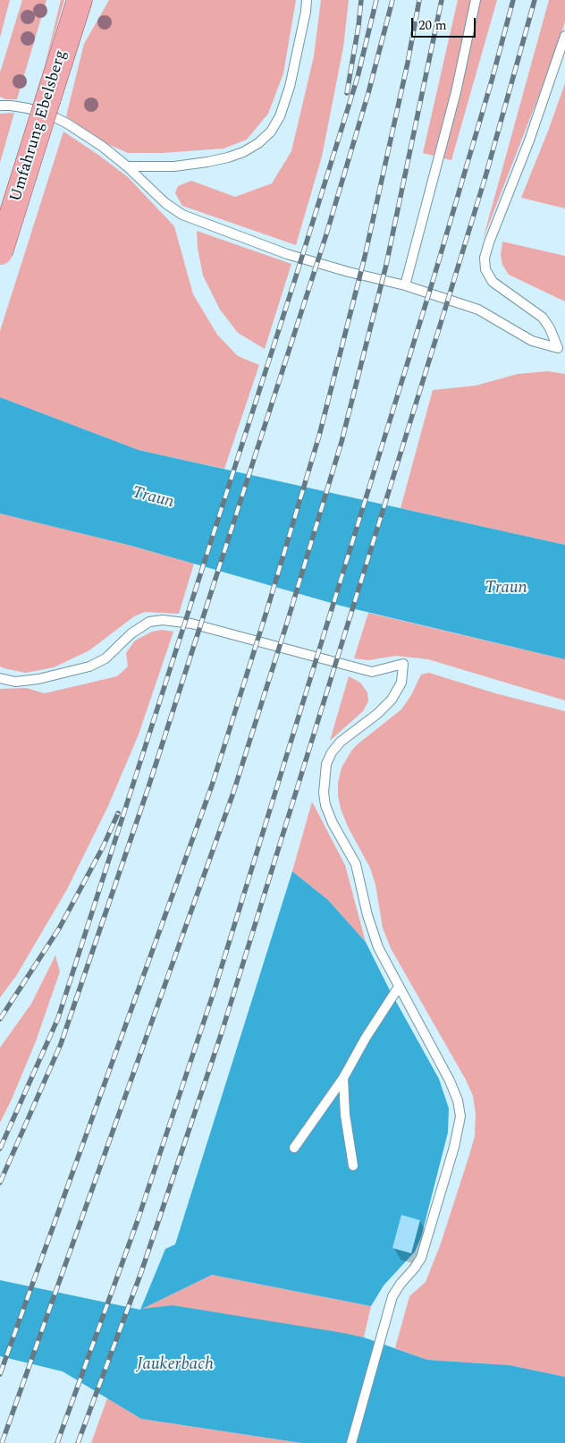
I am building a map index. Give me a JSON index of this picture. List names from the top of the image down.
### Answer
{
  "streets": {
    "main road": ["Umfahrung Ebelsberg"]
  },
  "water": ["Traun", "Jaukerbach"],
  "scale_bar": "20 m"
}
